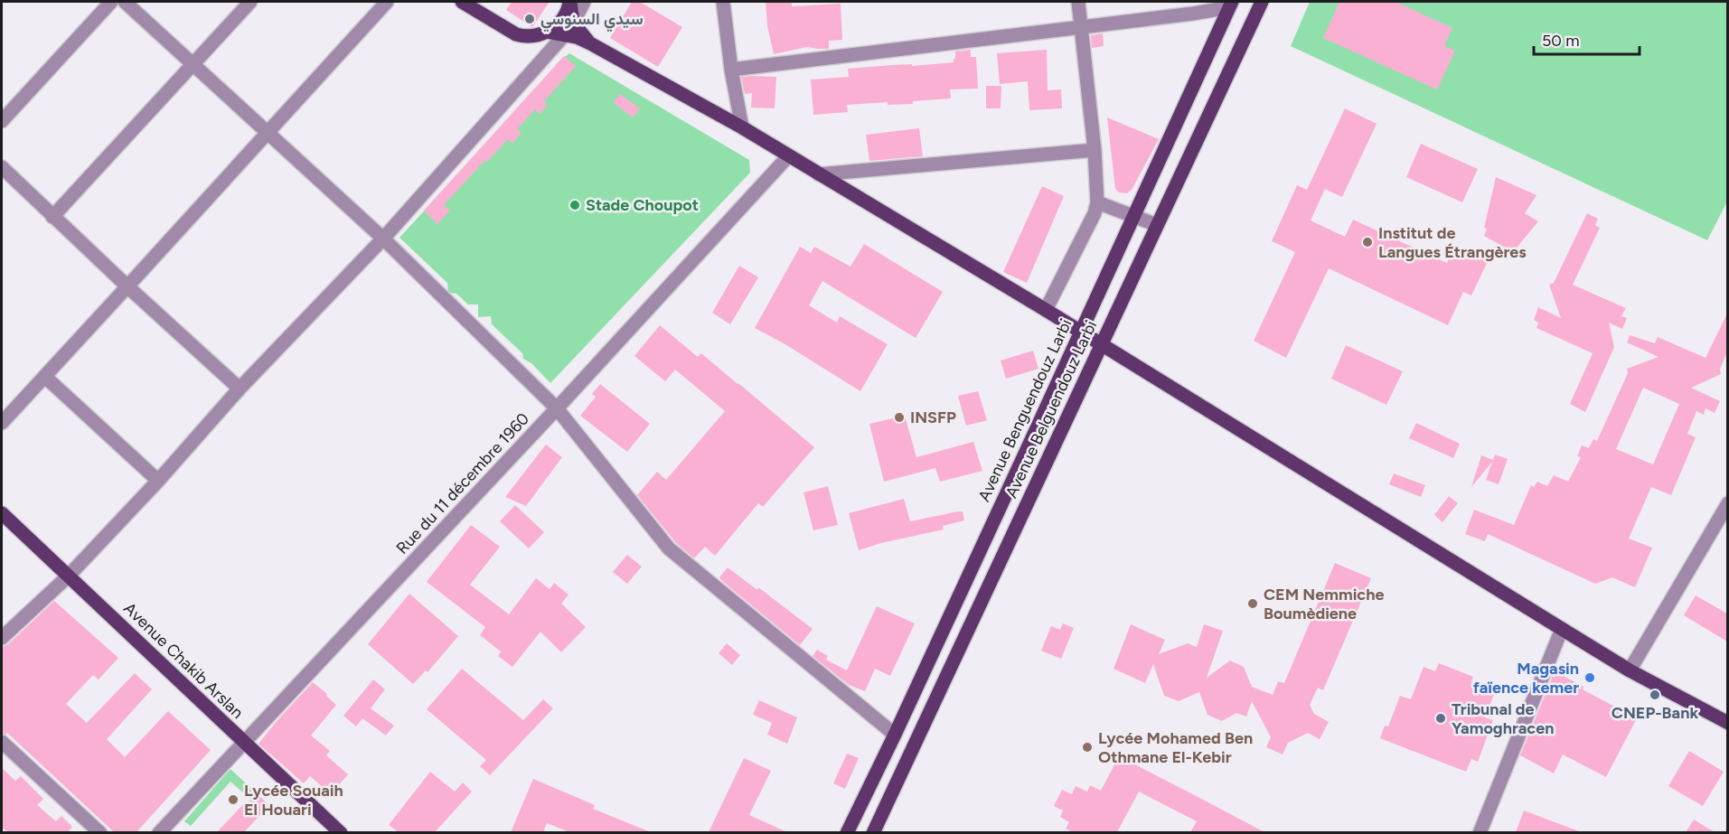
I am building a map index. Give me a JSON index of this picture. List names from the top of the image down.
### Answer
{
  "streets": {
    "main road": ["Avenue Belguendouz Larbi", "Avenue Benguendouz Larbi", "Avenue Chakib Arslan"],
    "street": ["Rue du 11 décembre 1960"]
  },
  "crossings": [
    ["Rue du 11 décembre 1960", "Avenue Chakib Arslan"]
  ],
  "places": [
    "سيدي السنوسي",
    "Stade Choupot",
    "Institut de Langues Étrangères",
    "INSFP",
    "CEM Nemmiche Boumèdiene",
    "Magasin faïence kemer",
    "CNEP-Bank",
    "Tribunal de Yamoghracen",
    "Lycée Mohamed Ben Othmane El-Kebir",
    "Lycée Souaih El Houari"
  ],
  "scale_bar": "50 m"
}
